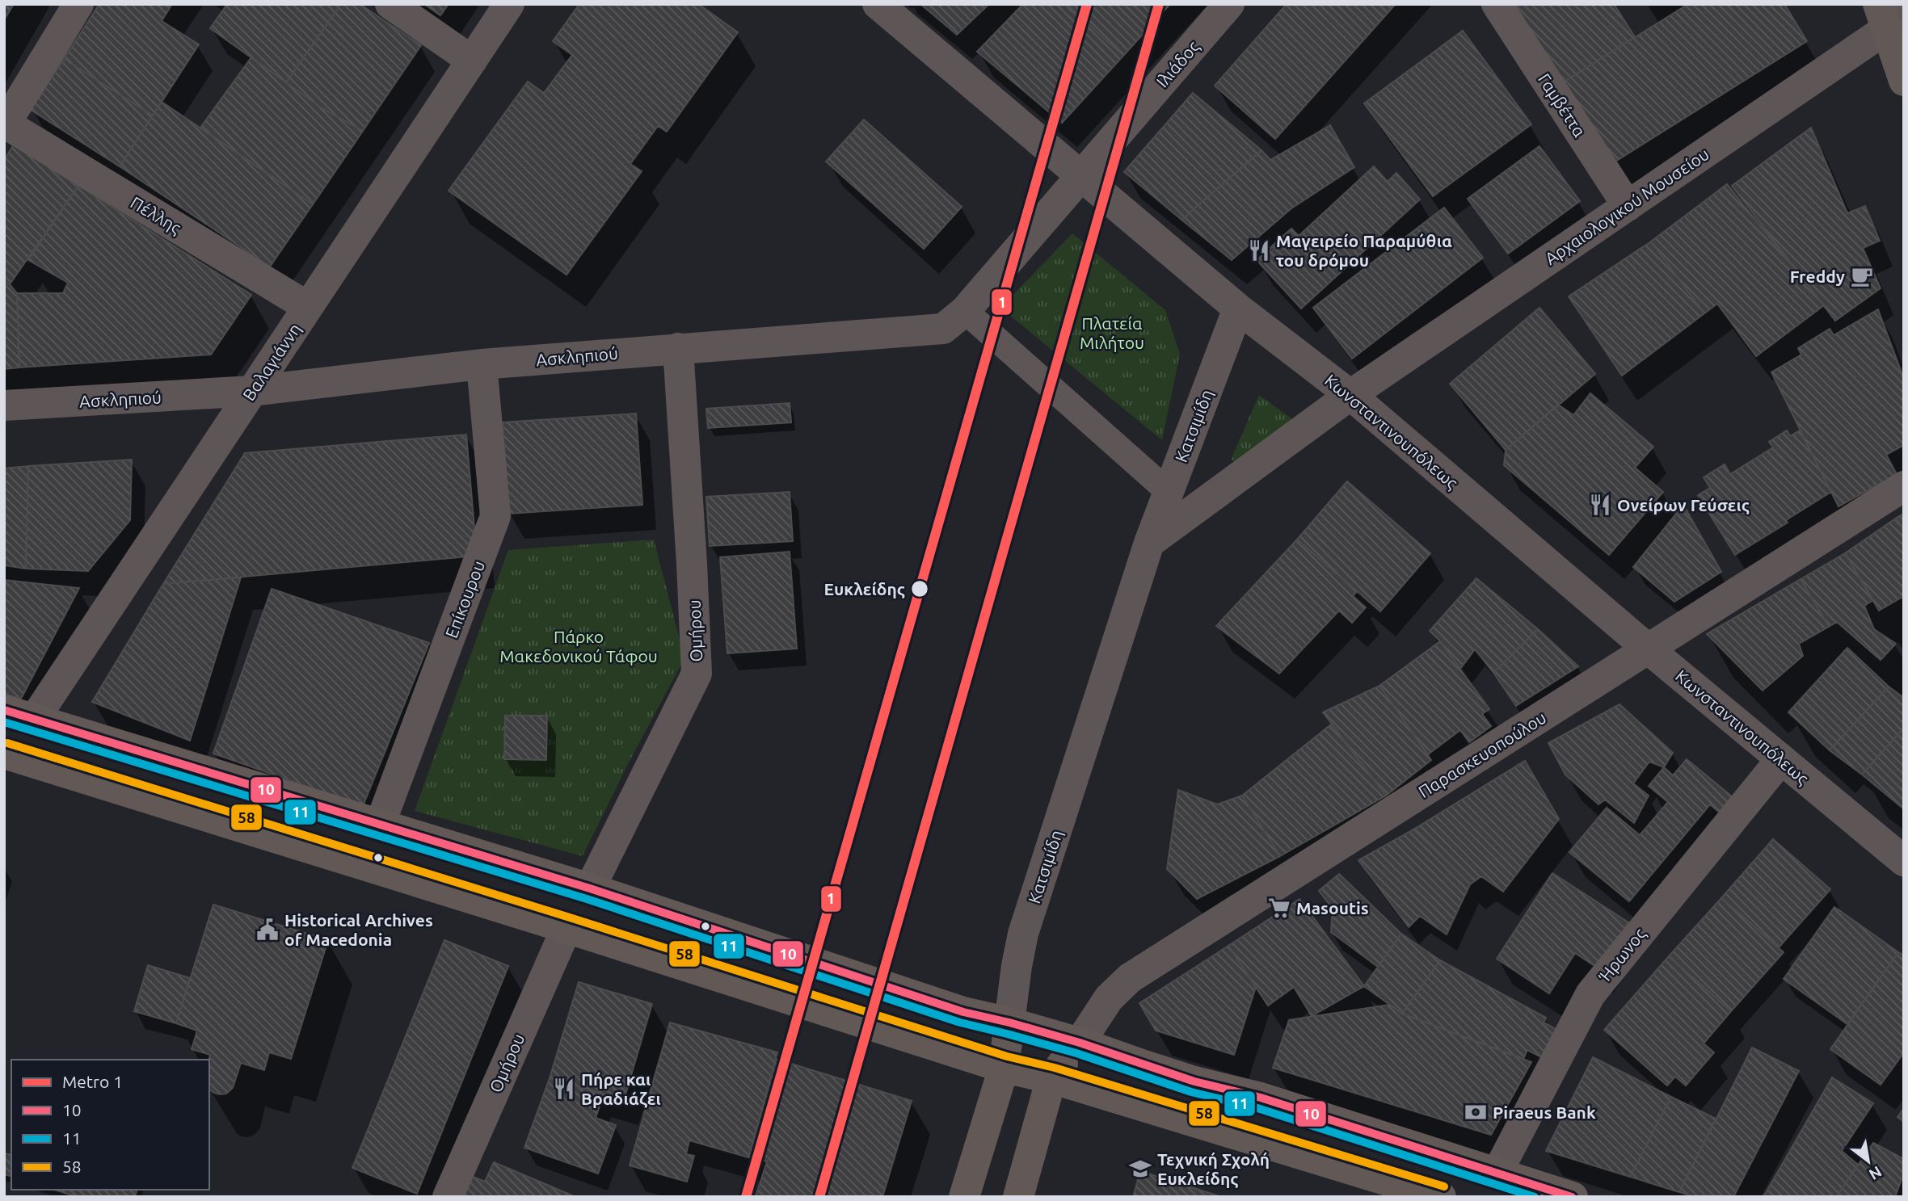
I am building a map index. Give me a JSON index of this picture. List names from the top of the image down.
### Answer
{
  "streets": {
    "main road": ["Κατσιμίδη"],
    "street": [
      "Ιλιάδος",
      "Γαμβέττα",
      "Αρχαιολογικού Μουσείου",
      "Πέλλης",
      "Ασκληπιού",
      "Βαλαγιάννη",
      "Κωνσταντινουπόλεως",
      "Επίκουρου",
      "Ομήρου",
      "Παρασκευοπούλου",
      "Ήρωνος"
    ]
  },
  "crossings": [
    ["Ιλιάδος", "Ασκληπιού"],
    ["Ιλιάδος", "Κωνσταντινουπόλεως"],
    ["Γαμβέττα", "Αρχαιολογικού Μουσείου"],
    ["Αρχαιολογικού Μουσείου", "Κωνσταντινουπόλεως"],
    ["Πέλλης", "Βαλαγιάννη"],
    ["Ασκληπιού", "Βαλαγιάννη"],
    ["Ασκληπιού", "Κωνσταντινουπόλεως"],
    ["Ασκληπιού", "Επίκουρου"],
    ["Ασκληπιού", "Ομήρου"],
    ["Κατσιμίδη", "Κωνσταντινουπόλεως"],
    ["Κωνσταντινουπόλεως", "Παρασκευοπούλου"],
    ["Κωνσταντινουπόλεως", "Ήρωνος"]
  ],
  "parks": ["Πλατεία Μιλήτου", "Πάρκο Μακεδονικού Τάφου"],
  "places": {
    "restaurant": ["Μαγειρείο Παραμύθια του δρόμου", "Ονείρων Γεύσεις", "Πήρε και Βραδιάζει"],
    "cafe": ["Freddy"],
    "other": ["Ευκλείδης"],
    "supermarket": ["Masoutis"],
    "public building": ["Historical Archives of Macedonia"],
    "bank": ["Piraeus Bank"],
    "school or university": ["Τεχνική Σχολή Ευκλείδης"]
  },
  "lines": [
    "metro line 1",
    "transit line 10",
    "transit line 11",
    "transit line 58"
  ],
  "legend": [
    "Metro 1",
    "10",
    "11",
    "58"
  ],
  "north": "bottom right"
}
